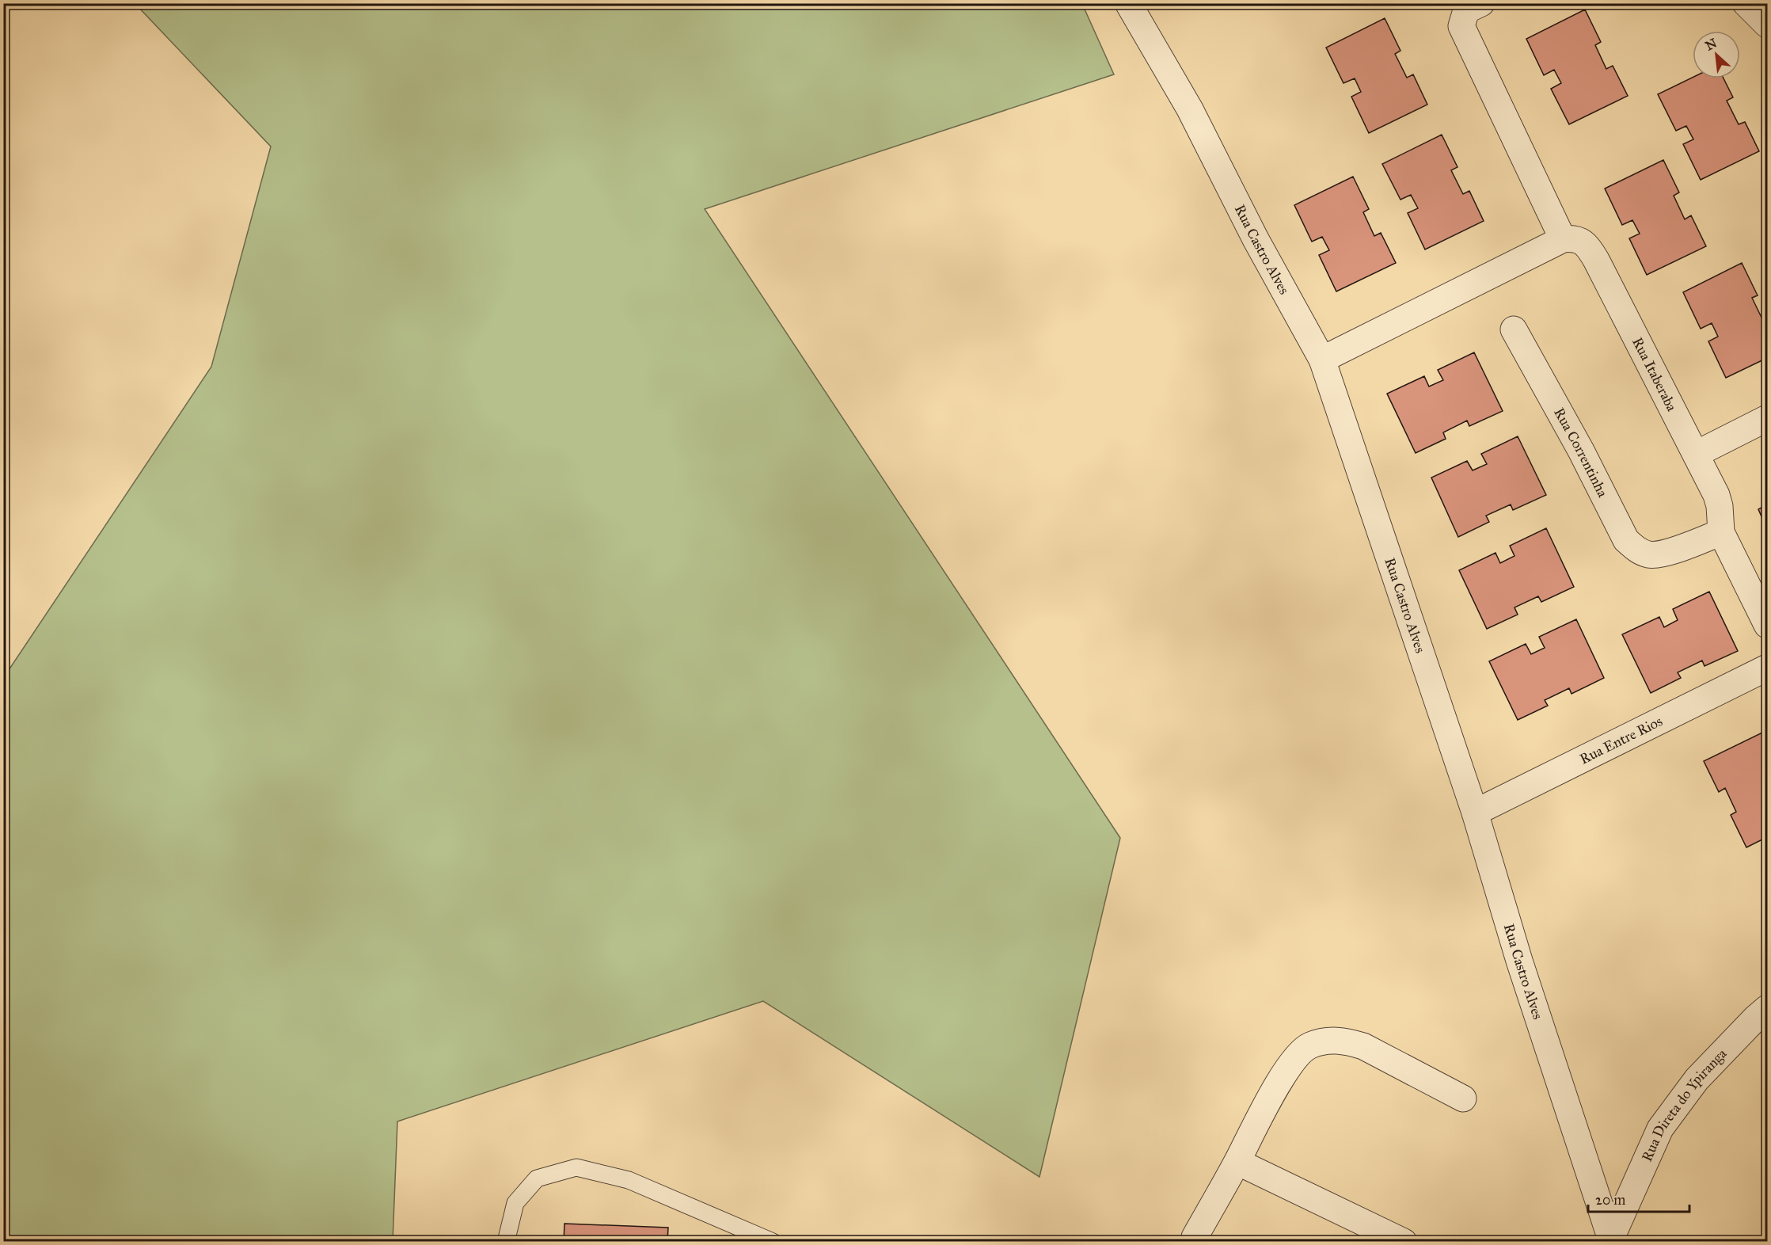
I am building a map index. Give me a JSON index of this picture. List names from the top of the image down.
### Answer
{
  "streets": {
    "street": [
      "Rua Castro Alves",
      "Rua Itaberaba",
      "Rua Correntinha",
      "Rua Entre Rios",
      "Rua Direta do Ypiranga"
    ]
  },
  "crossings": [
    ["Rua Castro Alves", "Rua Entre Rios"],
    ["Rua Castro Alves", "Rua Direta do Ypiranga"],
    ["Rua Itaberaba", "Rua Correntinha"]
  ],
  "scale_bar": "20 m",
  "north": "top left"
}
